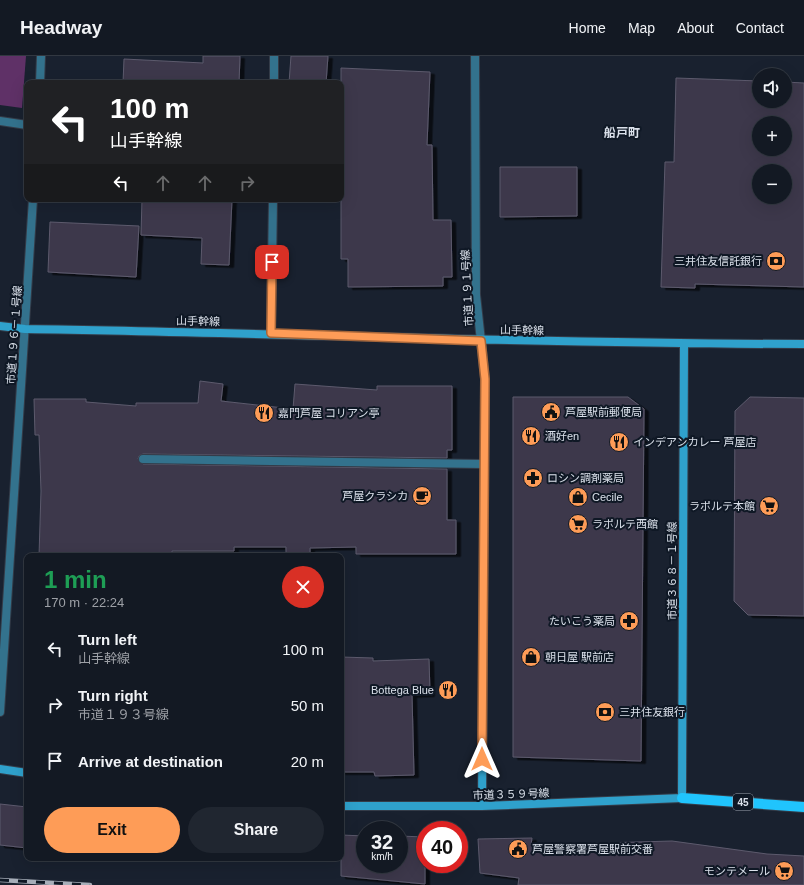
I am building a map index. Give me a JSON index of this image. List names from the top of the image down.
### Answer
{
  "streets": {
    "main road": ["45"],
    "street": [
      "市道１９１号線",
      "山手幹線",
      "市道１９６－１号線",
      "市道３６８－１号線",
      "市道３５９号線"
    ]
  },
  "crossings": [
    ["市道１９１号線", "山手幹線"],
    ["市道１９１号線", "市道３５９号線"],
    ["山手幹線", "市道１９６－１号線"],
    ["山手幹線", "市道３６８－１号線"],
    ["市道３６８－１号線", "市道３５９号線"],
    ["市道３６８－１号線", "45"],
    ["市道３５９号線", "45"]
  ],
  "districts": ["船戸町"],
  "places": {
    "bank": ["三井住友信託銀行", "三井住友銀行"],
    "public building": ["芦屋駅前郵便局", "芦屋警察署芦屋駅前交番"],
    "restaurant": [
      "嘉門芦屋 コリアン亭",
      "酒好en",
      "インデアンカレー 芦屋店",
      "Bottega Blue"
    ],
    "pharmacy": ["ロシン調剤薬局", "たいこう薬局"],
    "cafe": ["芦屋クラシカ"],
    "shop": ["Cecile", "朝日屋 駅前店"],
    "supermarket": ["ラポルテ本館", "ラポルテ西館", "モンテメール"]
  },
  "page": {
    "header": "Headway",
    "nav": [
      "Home",
      "Map",
      "About",
      "Contact"
    ],
    "map_buttons": ["+", "−"],
    "turn": ["100 m", "山手幹線"],
    "heading": ["1 min", "170 m · 22:24"],
    "list": [
      {
        "name": "Turn left",
        "note": "山手幹線",
        "value": "100 m"
      },
      {
        "name": "Turn right",
        "note": "市道１９３号線",
        "value": "50 m"
      },
      {
        "name": "Arrive at destination",
        "value": "20 m"
      }
    ],
    "buttons": ["Exit", "Share"],
    "speed": "32 km/h",
    "limit": "40"
  }
}
